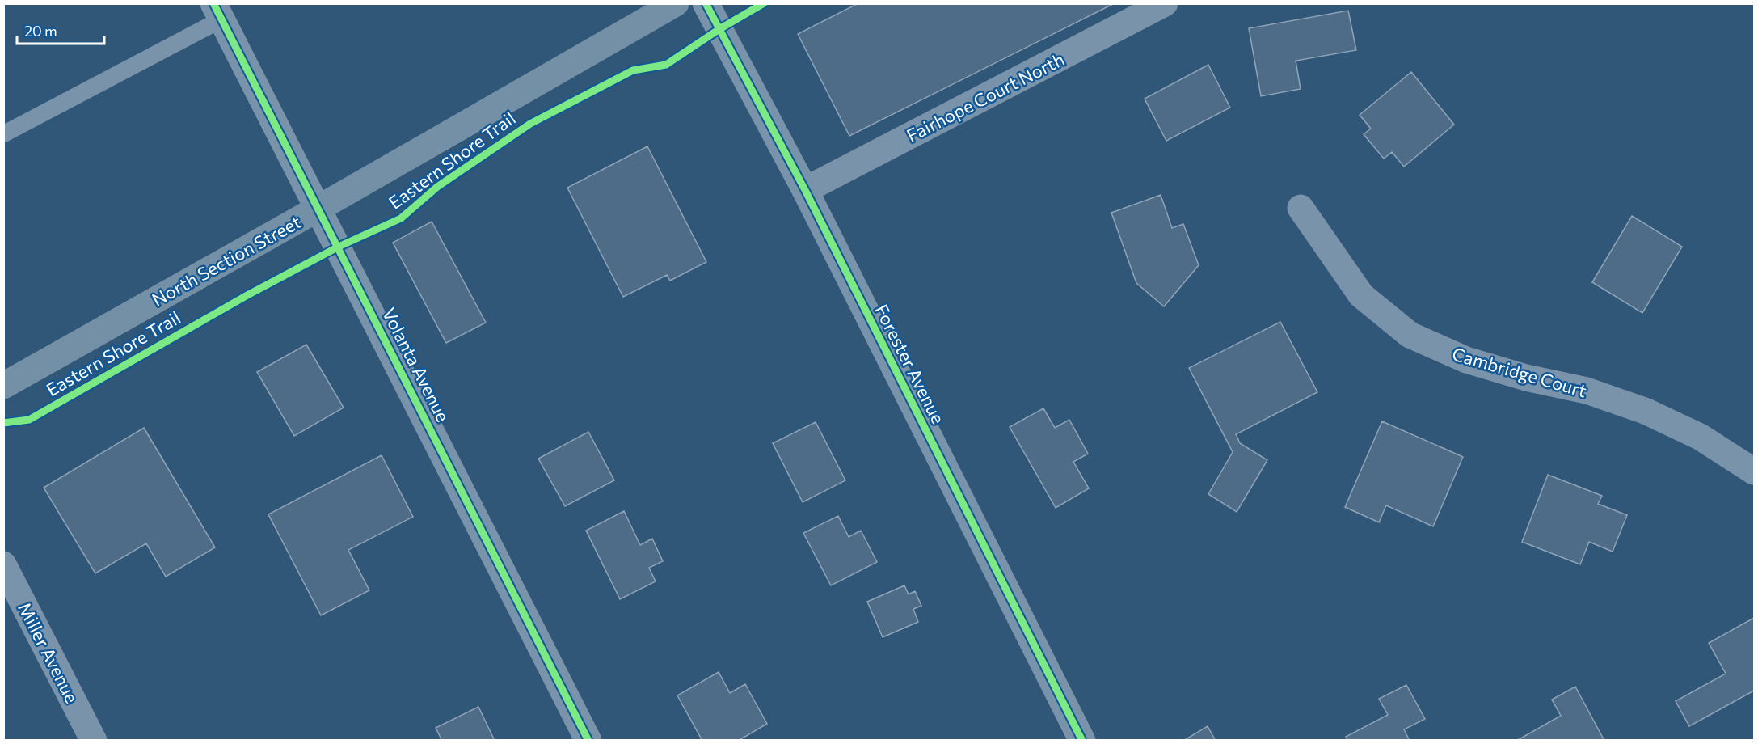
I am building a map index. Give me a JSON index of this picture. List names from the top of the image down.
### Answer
{
  "streets": {
    "main road": ["North Section Street"],
    "street": [
      "Fairhope Court North",
      "Forester Avenue",
      "Volanta Avenue",
      "Cambridge Court",
      "Miller Avenue"
    ],
    "cycle path": ["Eastern Shore Trail"]
  },
  "crossings": [
    ["Fairhope Court North", "Forester Avenue"],
    ["North Section Street", "Volanta Avenue"]
  ],
  "scale_bar": "20 m"
}
